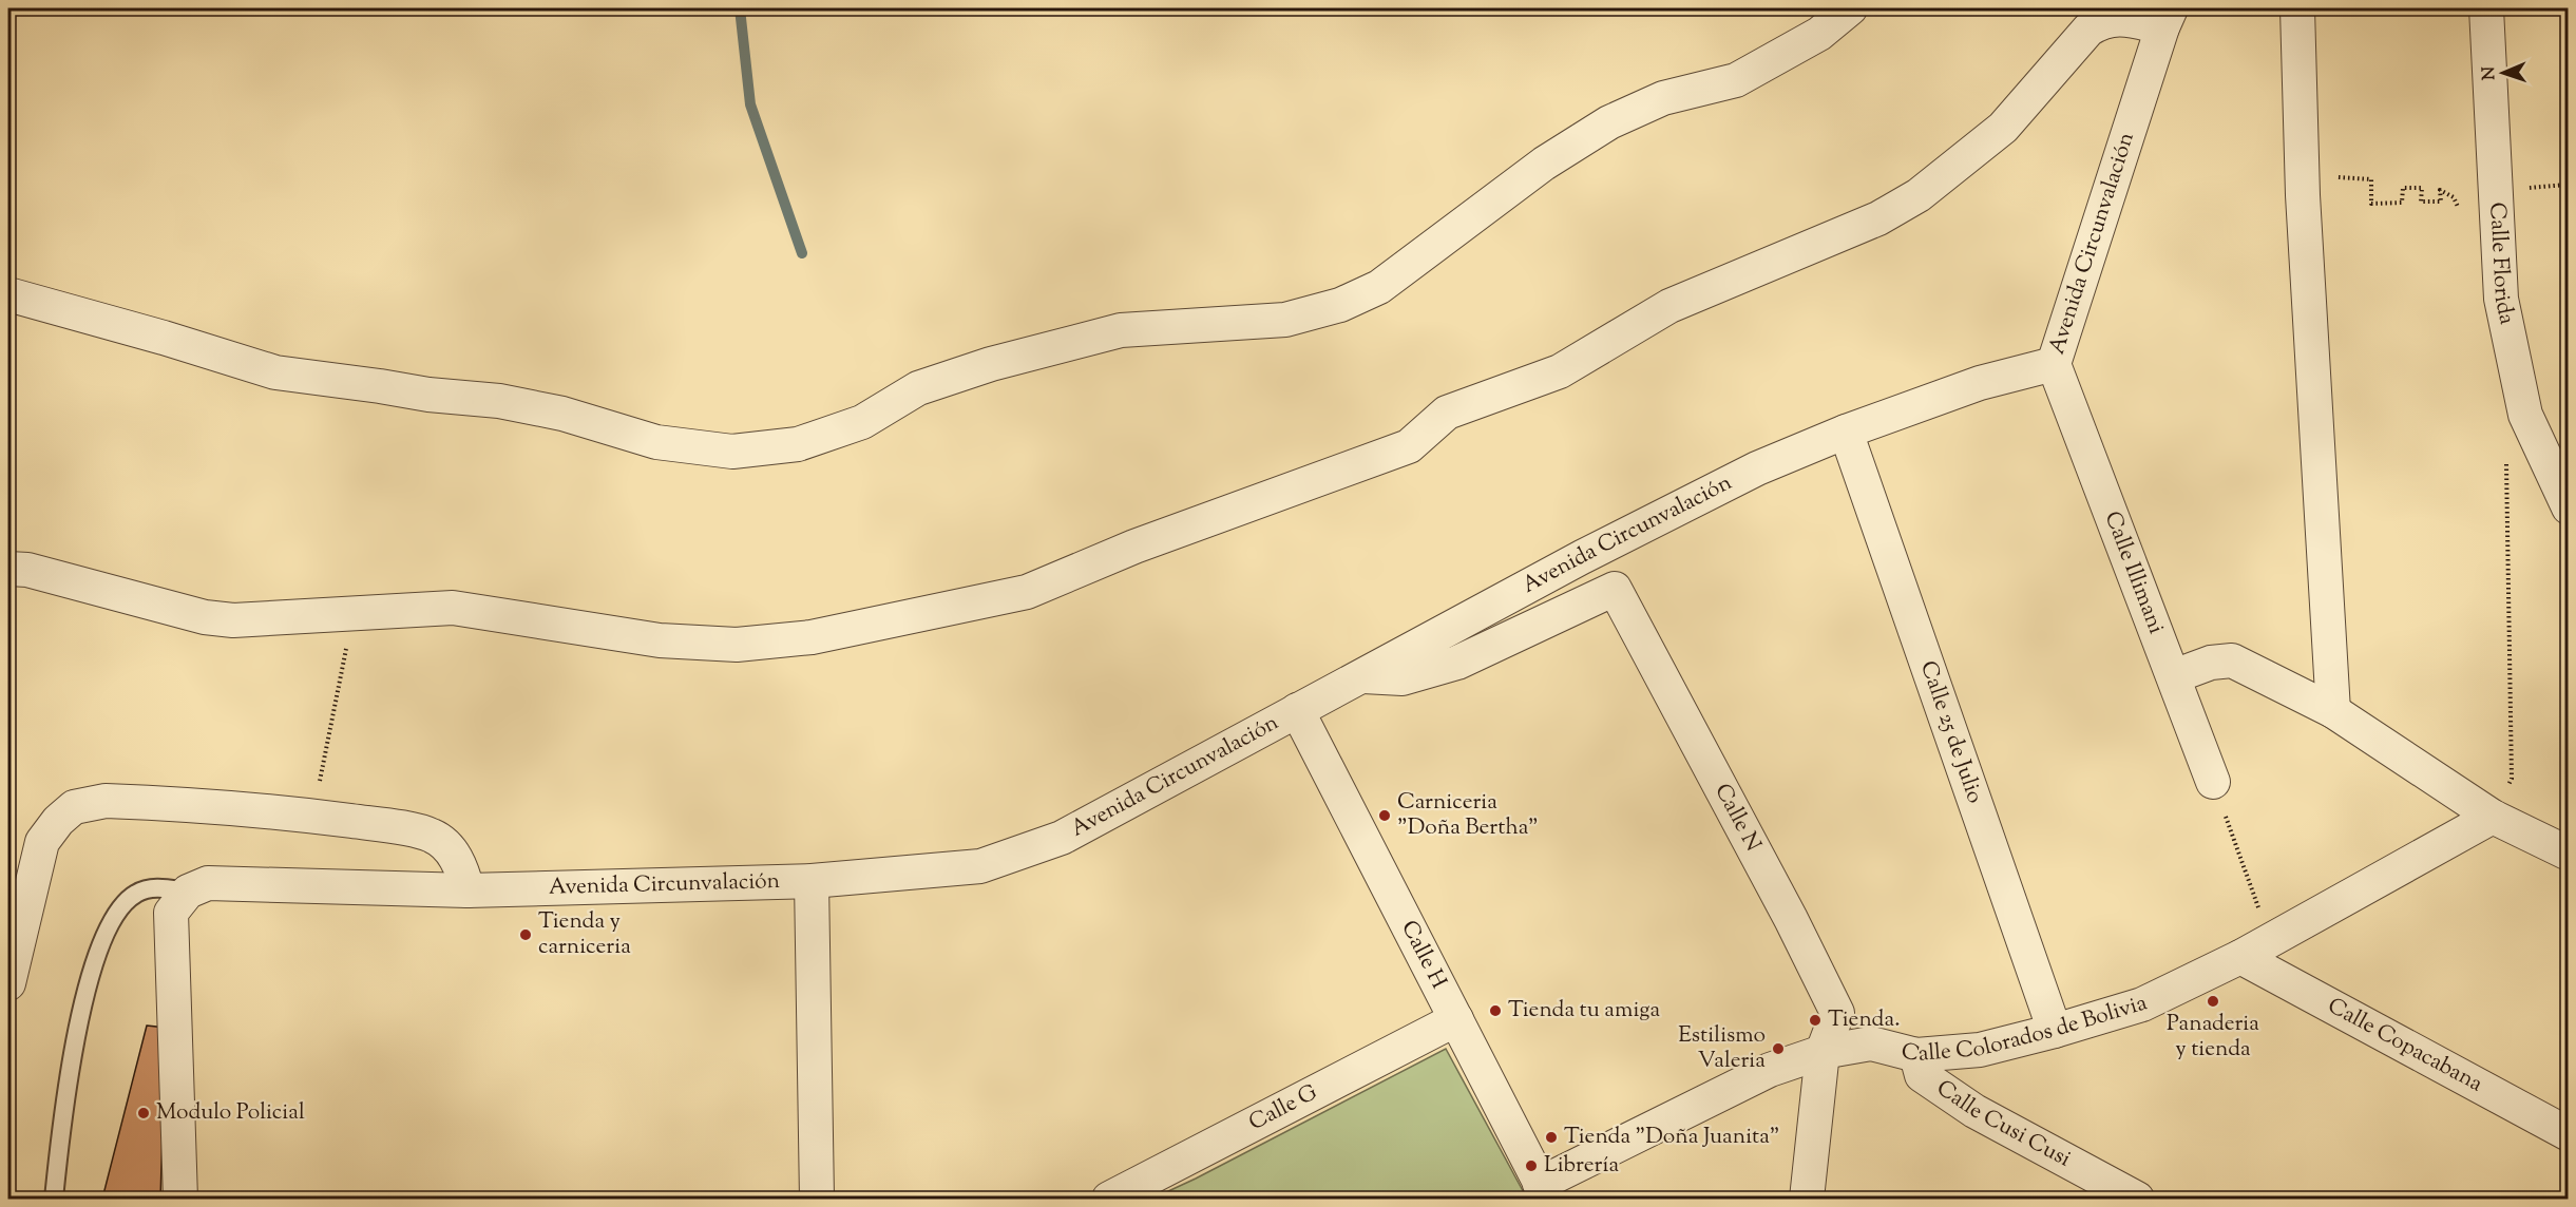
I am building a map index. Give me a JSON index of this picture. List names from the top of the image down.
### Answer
{
  "streets": {
    "street": [
      "Avenida Circunvalación",
      "Calle Florida",
      "Calle Illimani",
      "Calle 25 de Julio",
      "Calle N",
      "Calle H",
      "Calle Colorados de Bolivia",
      "Calle Copacabana",
      "Calle G",
      "Calle Cusi Cusi"
    ]
  },
  "crossings": [
    ["Avenida Circunvalación", "Calle Illimani"],
    ["Avenida Circunvalación", "Calle 25 de Julio"],
    ["Avenida Circunvalación", "Calle N"],
    ["Avenida Circunvalación", "Calle H"],
    ["Calle 25 de Julio", "Calle Colorados de Bolivia"],
    ["Calle N", "Calle Colorados de Bolivia"],
    ["Calle H", "Calle Colorados de Bolivia"],
    ["Calle H", "Calle G"],
    ["Calle Colorados de Bolivia", "Calle Copacabana"],
    ["Calle Colorados de Bolivia", "Calle Cusi Cusi"]
  ],
  "places": [
    "Carniceria \"Doña Bertha\"",
    "Tienda y carniceria",
    "Panaderia y tienda",
    "Tienda tu amiga",
    "Tienda.",
    "Estilismo Valeria",
    "Modulo Policial",
    "Tienda \"Doña Juanita\"",
    "Librería"
  ],
  "north": "left"
}
